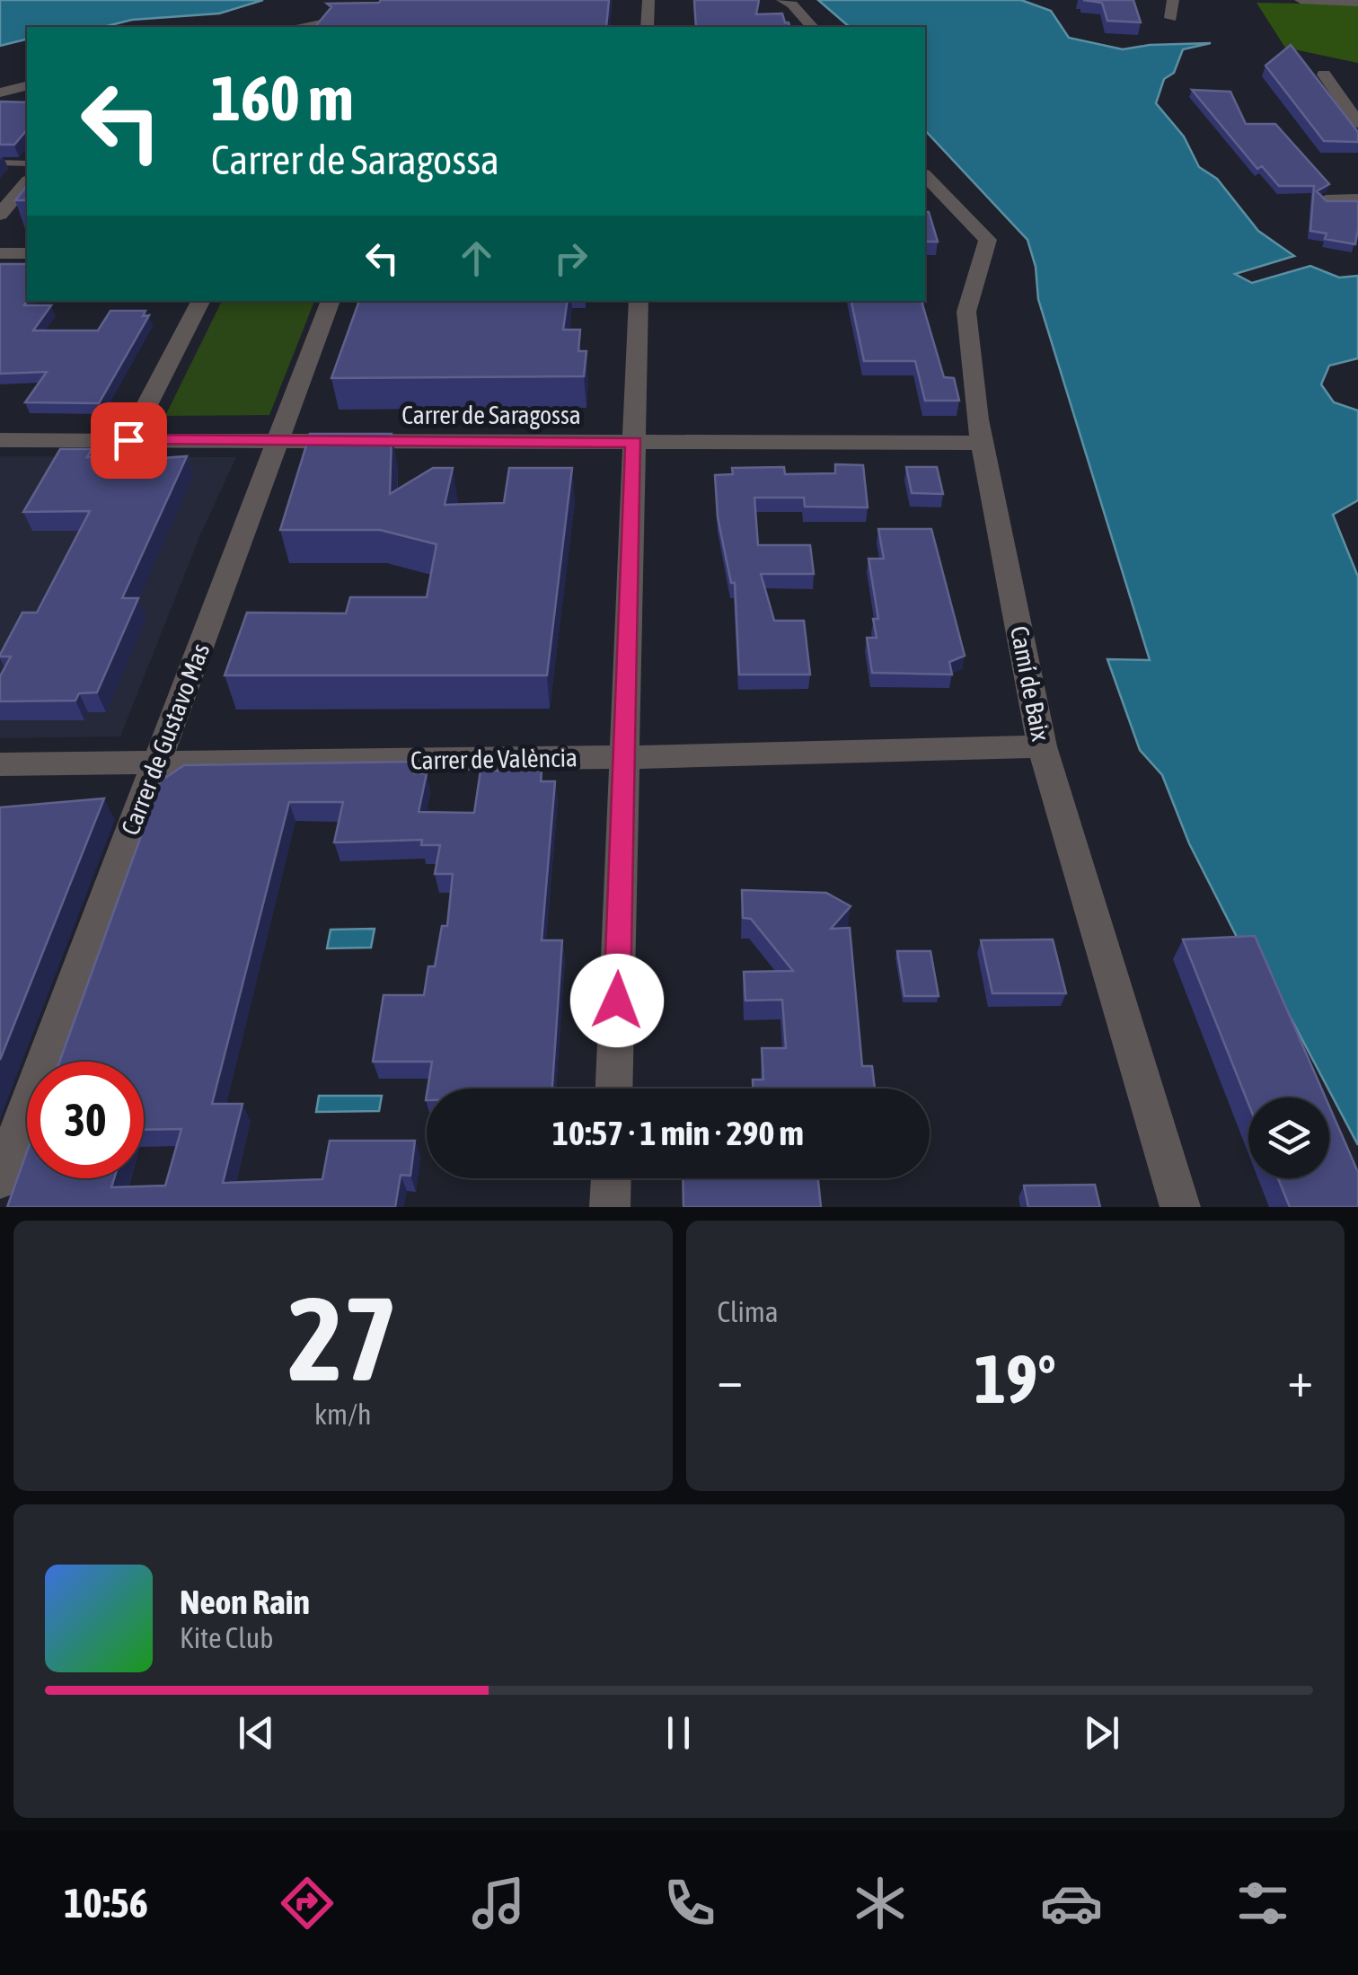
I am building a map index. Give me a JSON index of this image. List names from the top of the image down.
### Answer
{
  "streets": {
    "street": [
      "Carrer de Saragossa",
      "Camí de Baix",
      "Carrer de Gustavo Mas",
      "Carrer de València"
    ]
  },
  "crossings": [
    ["Carrer de Saragossa", "Camí de Baix"],
    ["Carrer de Saragossa", "Carrer de Gustavo Mas"],
    ["Camí de Baix", "Carrer de València"],
    ["Carrer de Gustavo Mas", "Carrer de València"]
  ],
  "page": {
    "turn": ["160 m", "Carrer de Saragossa"],
    "limit": "30",
    "trip": "10:57 · 1 min · 290 m",
    "tile": [
      ["27", "km/h"],
      "Clima"
    ],
    "heat": ["−", "19°", "+"],
    "song": ["Neon Rain", "Kite Club"],
    "tabs": "10:56"
  }
}
